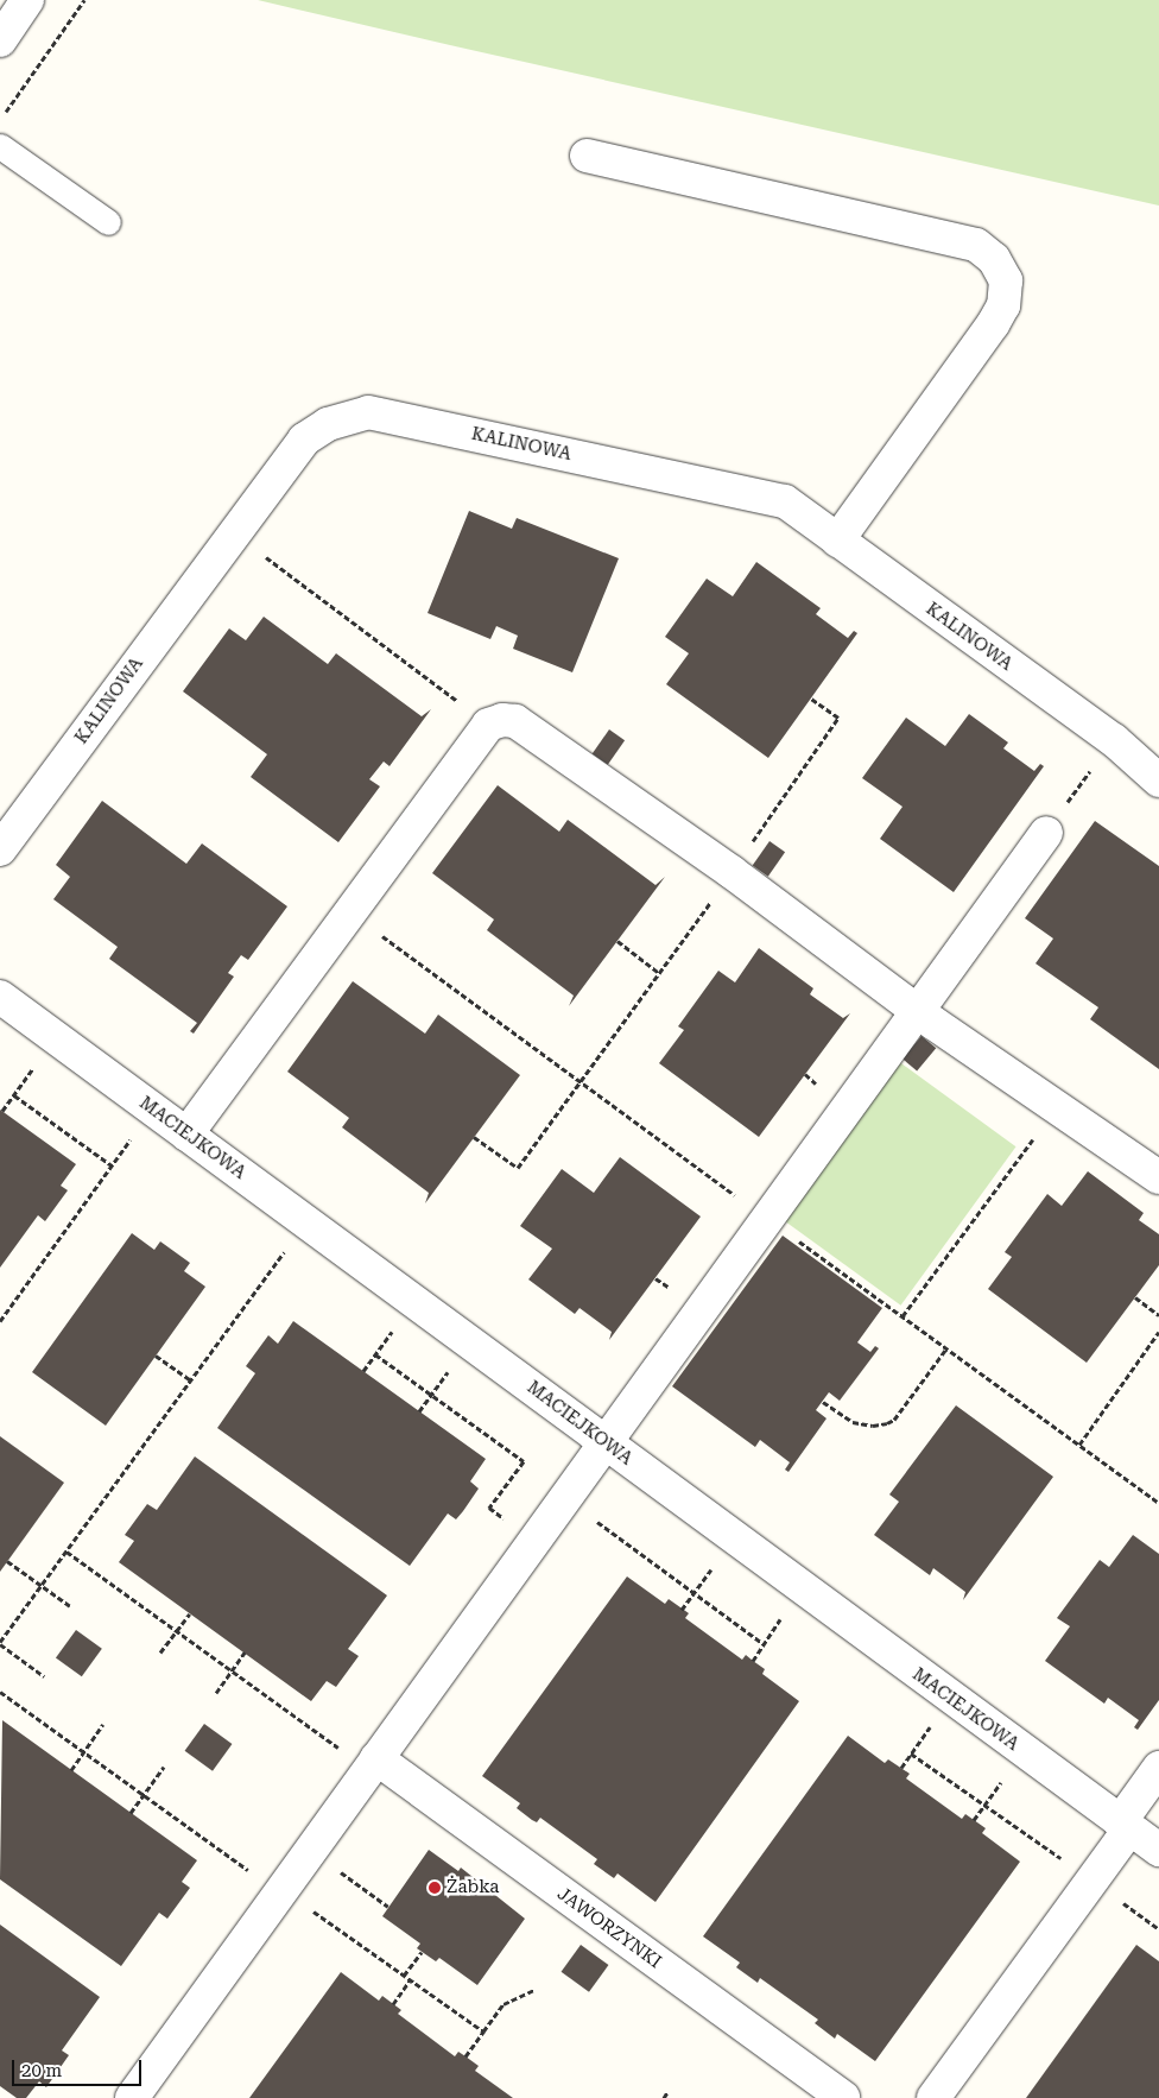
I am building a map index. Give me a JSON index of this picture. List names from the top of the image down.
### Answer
{
  "streets": {
    "street": ["KALINOWA", "MACIEJKOWA", "JAWORZYNKI"]
  },
  "places": ["Żabka"],
  "scale_bar": "20 m"
}
